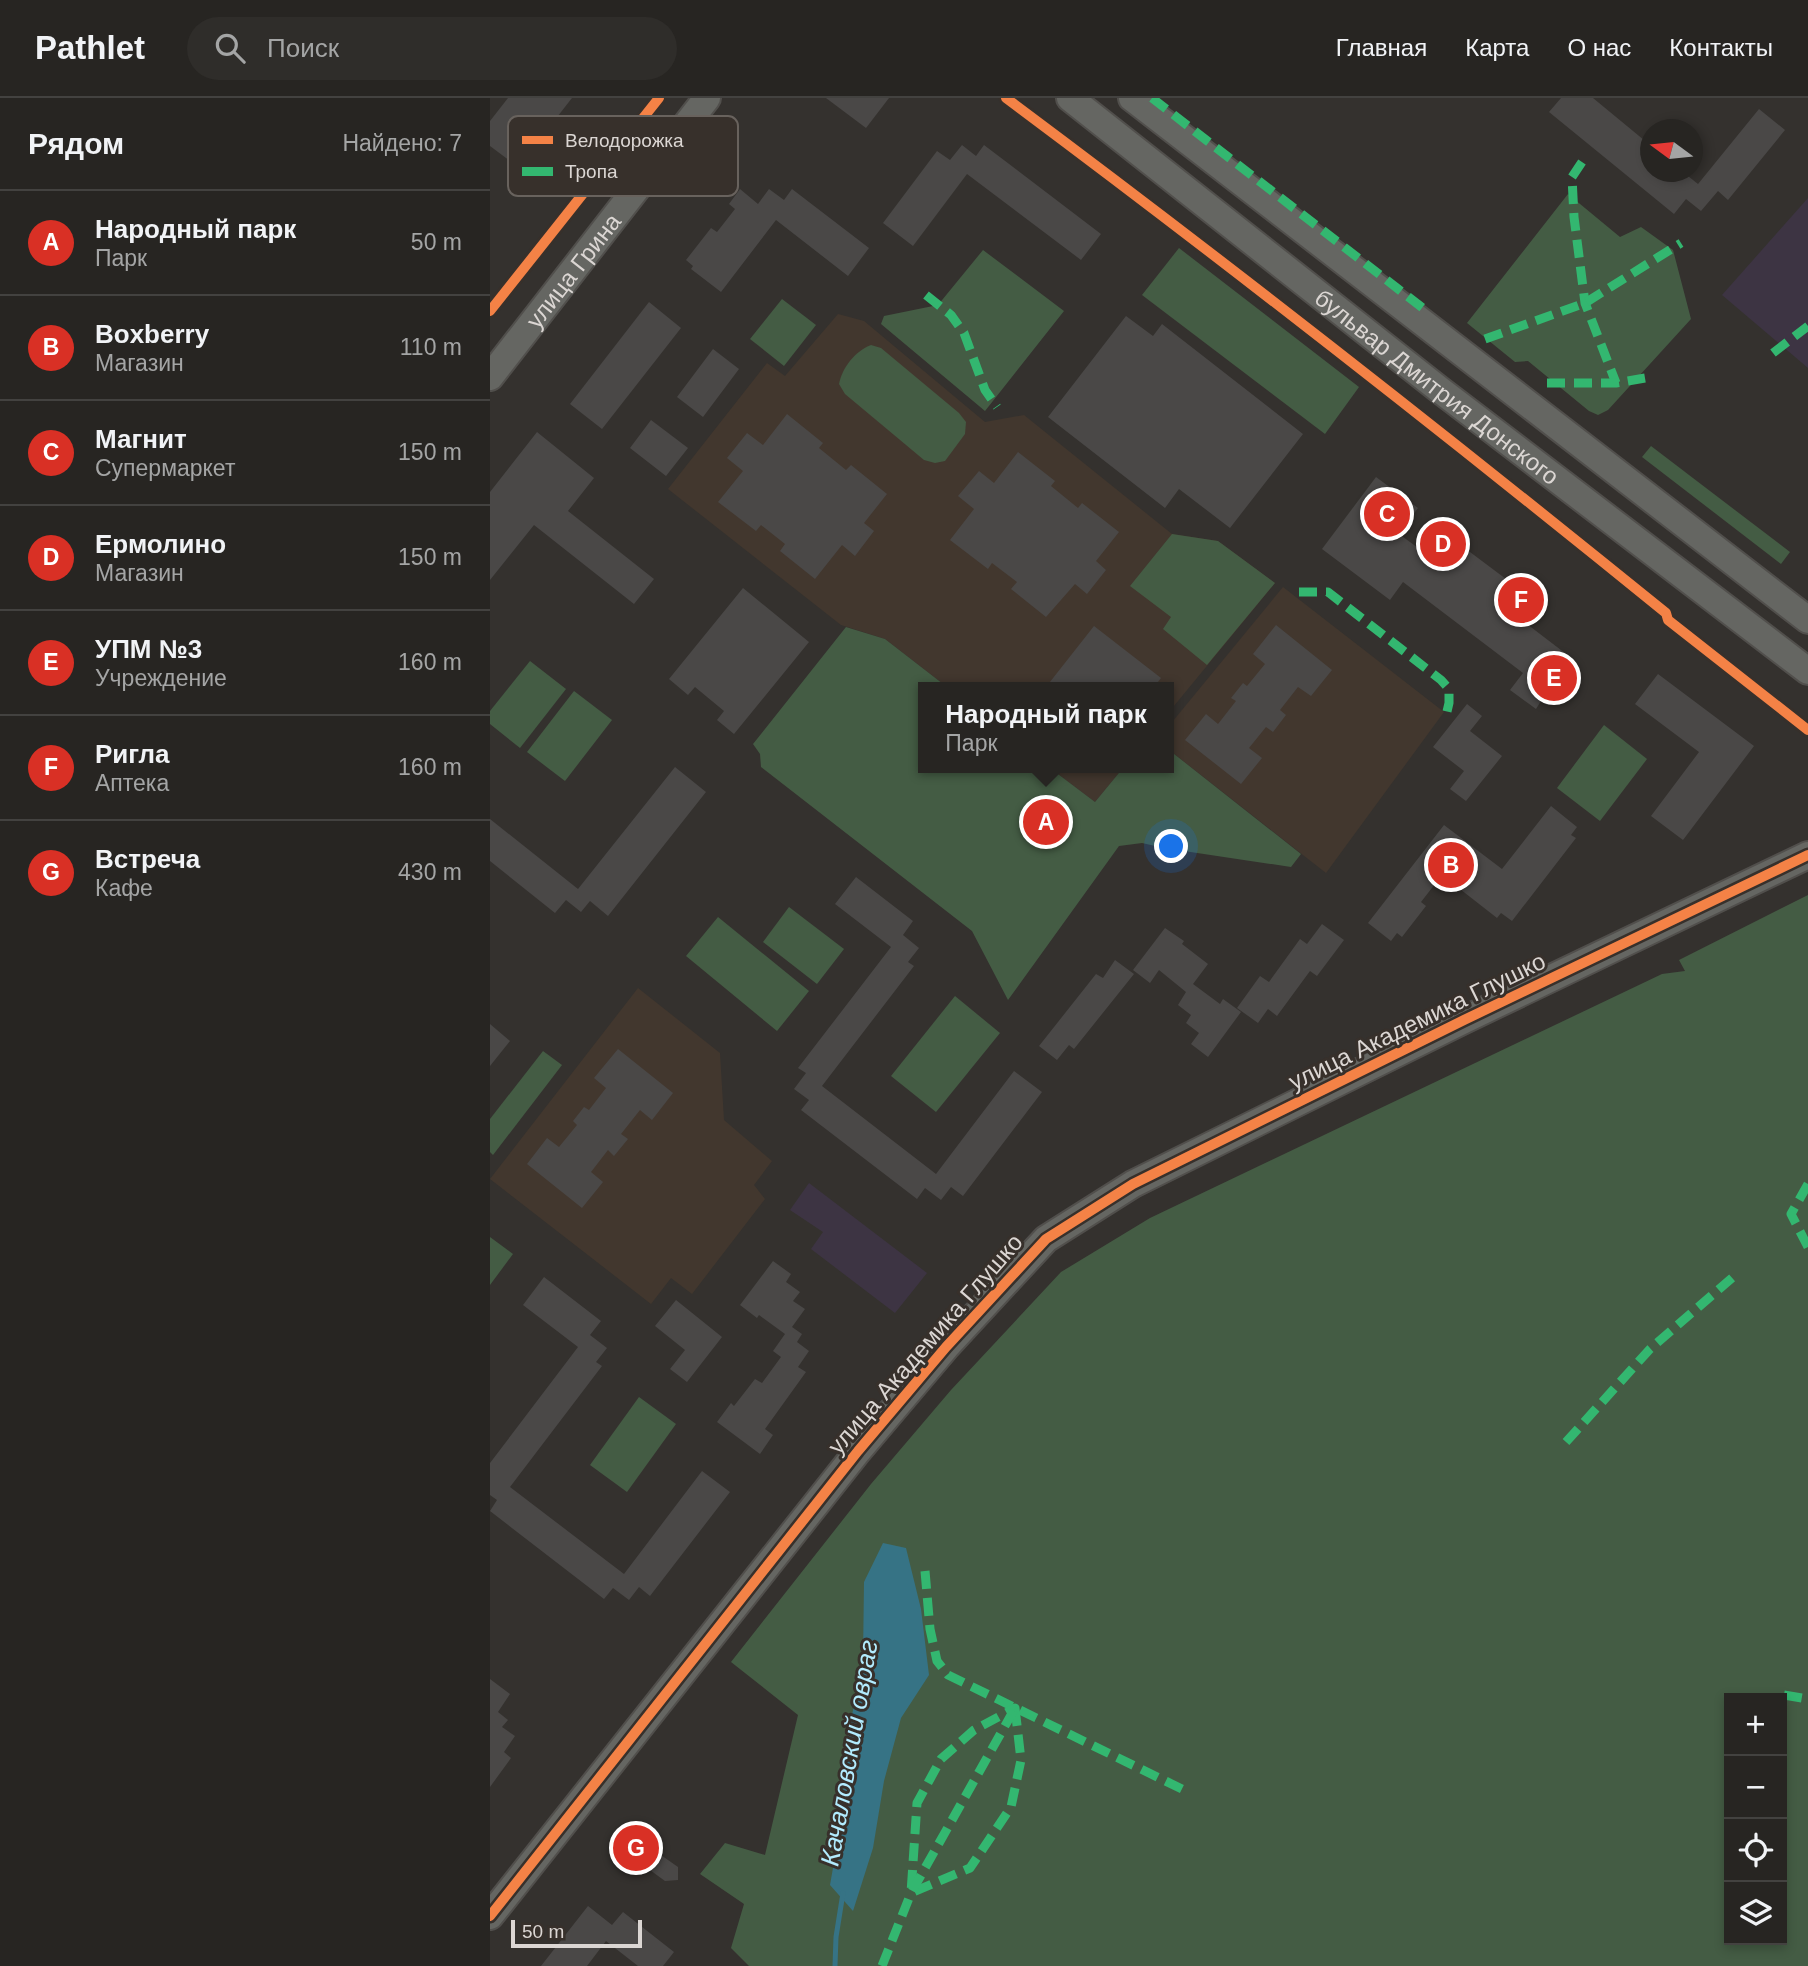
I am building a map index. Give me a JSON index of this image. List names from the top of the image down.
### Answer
{
  "streets": {
    "street": ["улица Грина", "бульвар Дмитрия Донского", "улица Академика Глушко"]
  },
  "water": ["Качаловский овраг"],
  "legend": ["Велодорожка", "Тропа"],
  "scale_bar": "50 m",
  "north": "left",
  "page": {
    "header": "Pathlet",
    "search": "Поиск",
    "nav": [
      "Главная",
      "Карта",
      "О нас",
      "Контакты"
    ],
    "heading": ["Рядом", "Найдено: 7"],
    "list": [
      {
        "mark": "A",
        "name": "Народный парк",
        "note": "Парк",
        "value": "50 m"
      },
      {
        "mark": "B",
        "name": "Boxberry",
        "note": "Магазин",
        "value": "110 m"
      },
      {
        "mark": "C",
        "name": "Магнит",
        "note": "Супермаркет",
        "value": "150 m"
      },
      {
        "mark": "D",
        "name": "Ермолино",
        "note": "Магазин",
        "value": "150 m"
      },
      {
        "mark": "E",
        "name": "УПМ №3",
        "note": "Учреждение",
        "value": "160 m"
      },
      {
        "mark": "F",
        "name": "Ригла",
        "note": "Аптека",
        "value": "160 m"
      },
      {
        "mark": "G",
        "name": "Встреча",
        "note": "Кафе",
        "value": "430 m"
      }
    ],
    "pins": [
      "C",
      "D",
      "F",
      "E",
      "A",
      "B",
      "G"
    ],
    "popup": ["Народный парк", "Парк"],
    "map_buttons": ["+", "−"],
    "scale": "50 m"
  }
}
